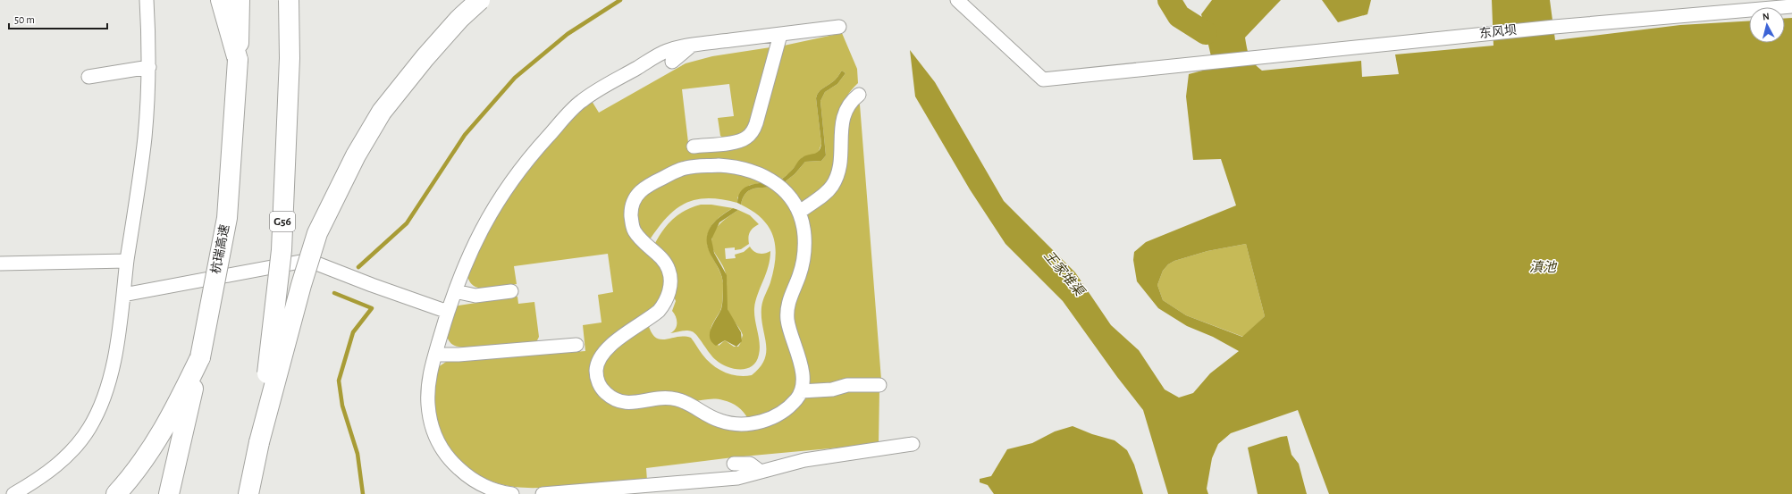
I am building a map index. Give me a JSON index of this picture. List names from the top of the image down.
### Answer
{
  "streets": {
    "highway": ["G56", "杭瑞高速"],
    "street": ["东风坝"]
  },
  "water": ["滇池", "王家堆渠"],
  "scale_bar": "50 m",
  "north": "top"
}
